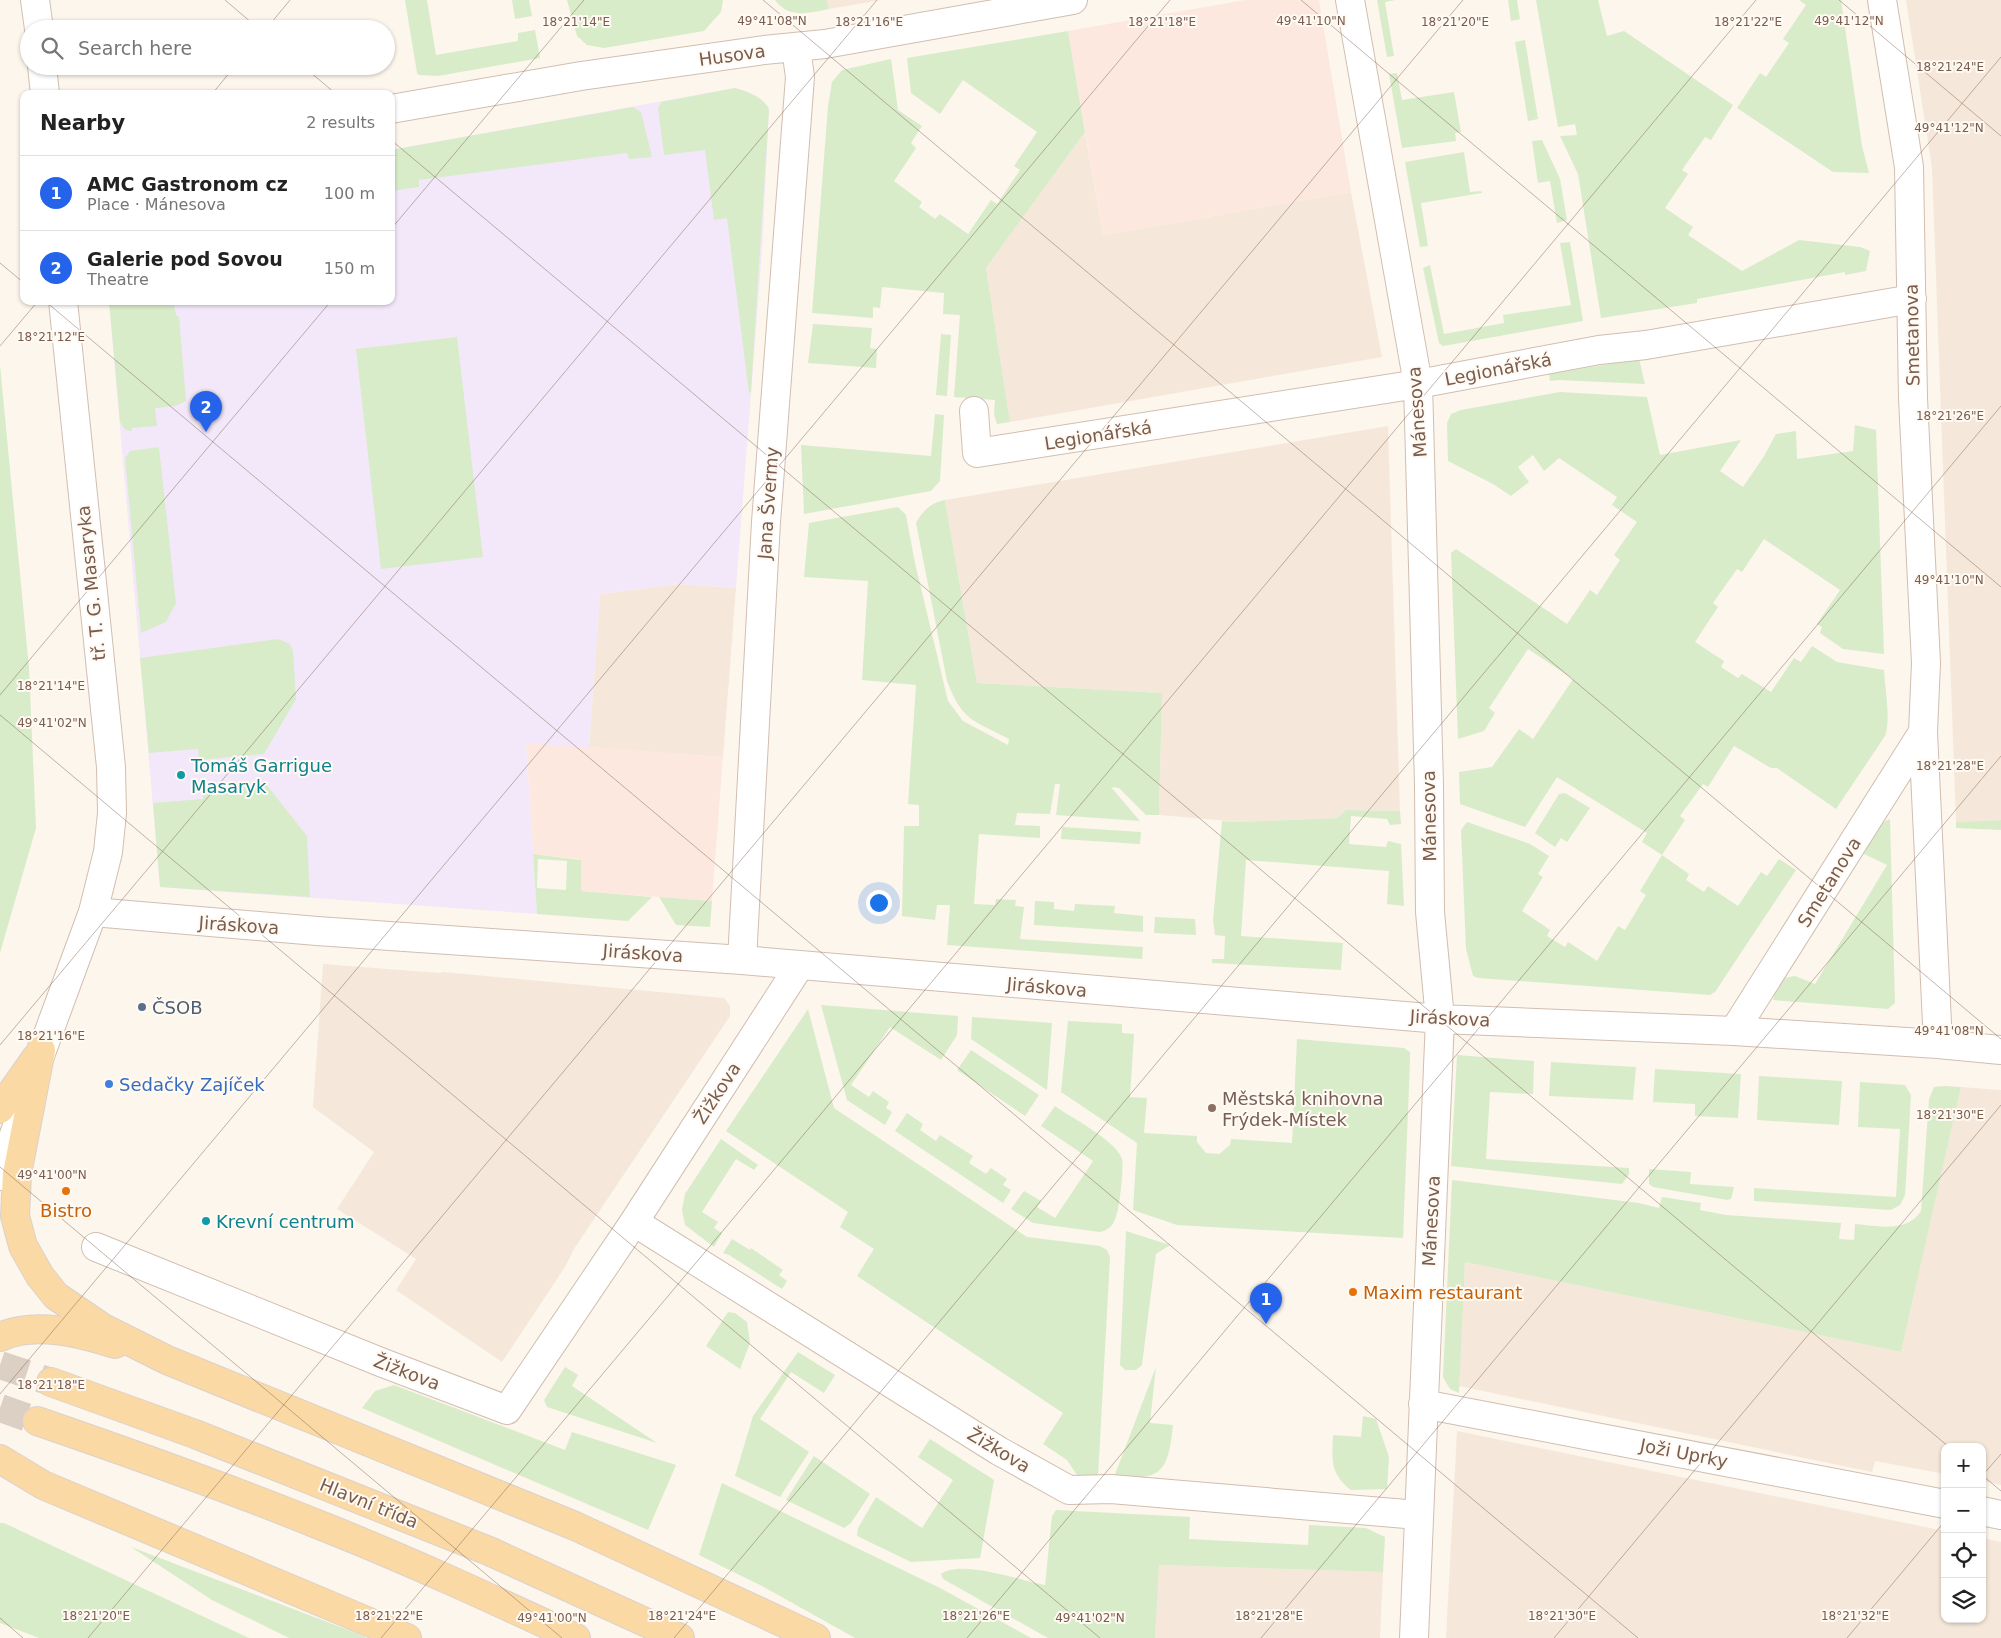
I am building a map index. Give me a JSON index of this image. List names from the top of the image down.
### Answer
{
  "streets": {
    "main road": ["Hlavní třída"],
    "street": [
      "Husova",
      "Smetanova",
      "Legionářská",
      "Mánesova",
      "Jana Švermy",
      "tř. T. G. Masaryka",
      "Jiráskova",
      "Žižkova",
      "Joži Uprky"
    ]
  },
  "crossings": [
    ["Husova", "Jana Švermy"],
    ["Smetanova", "Legionářská"],
    ["Smetanova", "Jiráskova"],
    ["Legionářská", "Mánesova"],
    ["Mánesova", "Jiráskova"],
    ["Mánesova", "Žižkova"],
    ["Mánesova", "Joži Uprky"],
    ["Jana Švermy", "Jiráskova"],
    ["tř. T. G. Masaryka", "Jiráskova"],
    ["Jiráskova", "Žižkova"]
  ],
  "places": [
    "Tomáš Garrigue Masaryk",
    "ČSOB",
    "Sedačky Zajíček",
    "Městská knihovna Frýdek-Místek",
    "Bistro",
    "Krevní centrum",
    "Maxim restaurant"
  ],
  "page": {
    "search": "Search here",
    "heading": ["Nearby", "2 results"],
    "list": [
      {
        "mark": "1",
        "name": "AMC Gastronom cz",
        "note": "Place · Mánesova",
        "value": "100 m"
      },
      {
        "mark": "2",
        "name": "Galerie pod Sovou",
        "note": "Theatre",
        "value": "150 m"
      }
    ],
    "pins": ["2", "1"],
    "map_buttons": ["+", "−"]
  },
  "coordinates": [
    "49°41'08\"N",
    "49°41'10\"N",
    "49°41'12\"N",
    "18°21'14\"E",
    "18°21'16\"E",
    "18°21'18\"E",
    "18°21'20\"E",
    "18°21'22\"E",
    "18°21'24\"E",
    "18°21'12\"E",
    "18°21'26\"E",
    "49°41'02\"N",
    "18°21'28\"E",
    "18°21'30\"E",
    "49°41'00\"N",
    "18°21'32\"E"
  ]
}
